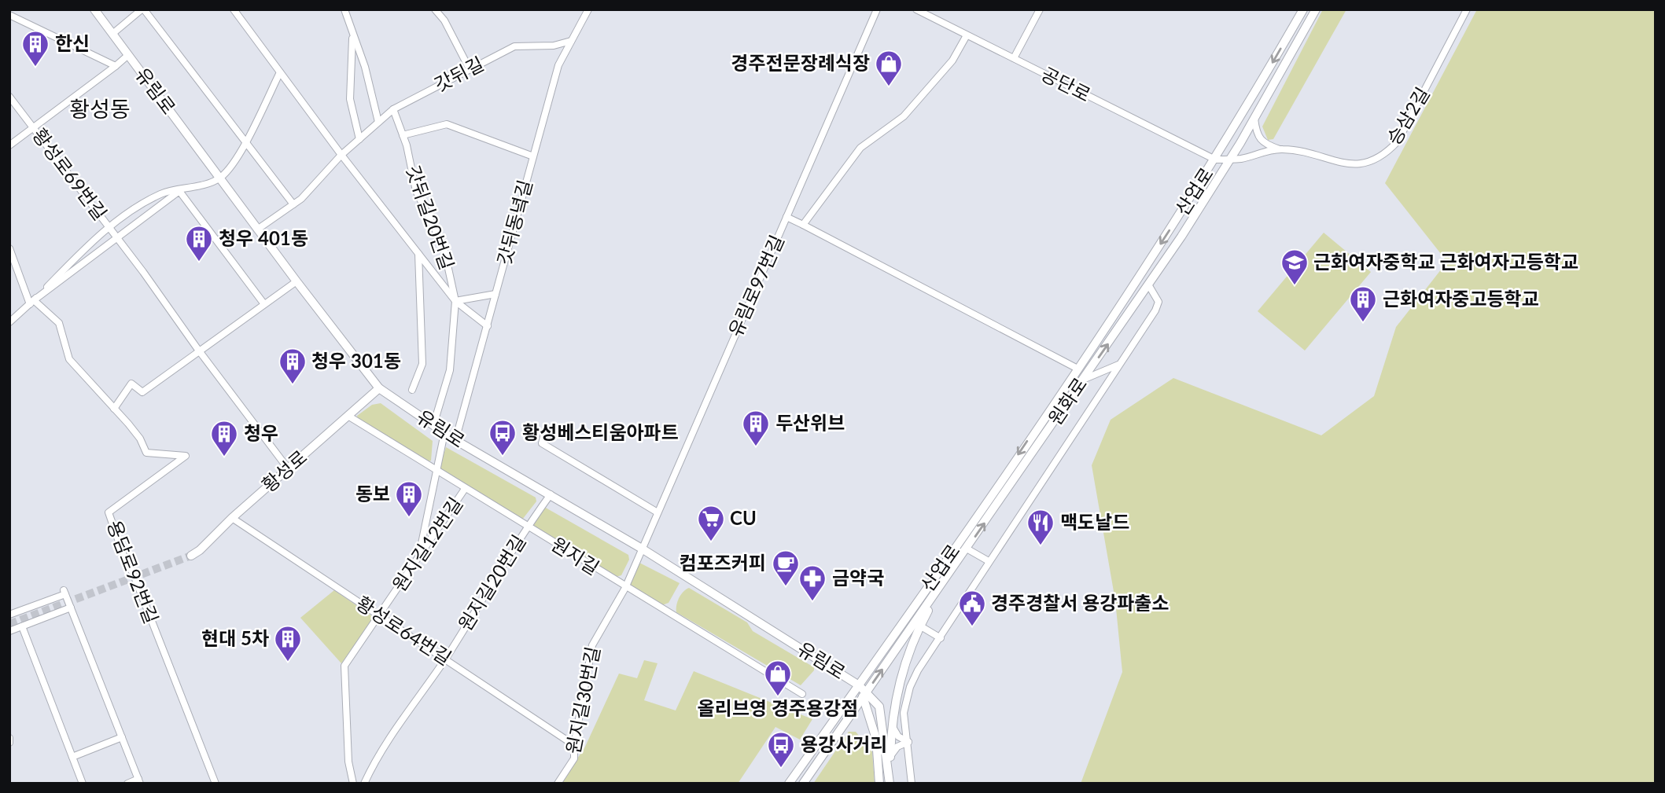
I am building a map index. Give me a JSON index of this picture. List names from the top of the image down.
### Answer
{
  "streets": {
    "street": [
      "갓뒤길",
      "공단로",
      "유림로",
      "승삼2길",
      "황성로69번길",
      "산업로",
      "갓뒤길20번길",
      "갓뒤동녘길",
      "유림로97번길",
      "원화로",
      "황성로",
      "원지길12번길",
      "원지길",
      "용담로92번길",
      "원지길20번길",
      "황성로64번길",
      "원지길30번길"
    ]
  },
  "crossings": [
    ["갓뒤길", "유림로"],
    ["갓뒤길", "갓뒤길20번길"],
    ["갓뒤길", "갓뒤동녘길"],
    ["공단로", "승삼2길"],
    ["공단로", "산업로"],
    ["공단로", "유림로97번길"],
    ["유림로", "산업로"],
    ["유림로", "갓뒤길20번길"],
    ["유림로", "갓뒤동녘길"],
    ["유림로", "유림로97번길"],
    ["유림로", "황성로"],
    ["유림로", "원지길20번길"],
    ["유림로", "원지길30번길"],
    ["승삼2길", "산업로"],
    ["승삼2길", "원화로"],
    ["황성로69번길", "황성로"],
    ["황성로69번길", "용담로92번길"],
    ["유림로97번길", "원지길30번길"],
    ["황성로", "원지길"],
    ["황성로", "황성로64번길"],
    ["원지길12번길", "원지길"],
    ["원지길12번길", "황성로64번길"],
    ["원지길", "원지길20번길"],
    ["원지길", "원지길30번길"],
    ["원지길20번길", "황성로64번길"],
    ["황성로64번길", "원지길30번길"]
  ],
  "districts": ["황성동"],
  "places": {
    "building": [
      "한신",
      "청우 401동",
      "근화여자중고등학교",
      "청우 301동",
      "두산위브",
      "청우",
      "동보",
      "현대 5차"
    ],
    "shop": ["경주전문장례식장", "올리브영 경주용강점"],
    "school or university": ["근화여자중학교 근화여자고등학교"],
    "bus stop": ["황성베스티움아파트", "용강사거리"],
    "supermarket": ["CU"],
    "restaurant": ["맥도날드"],
    "cafe": ["컴포즈커피"],
    "pharmacy": ["금약국"],
    "public building": ["경주경찰서 용강파출소"]
  }
}
